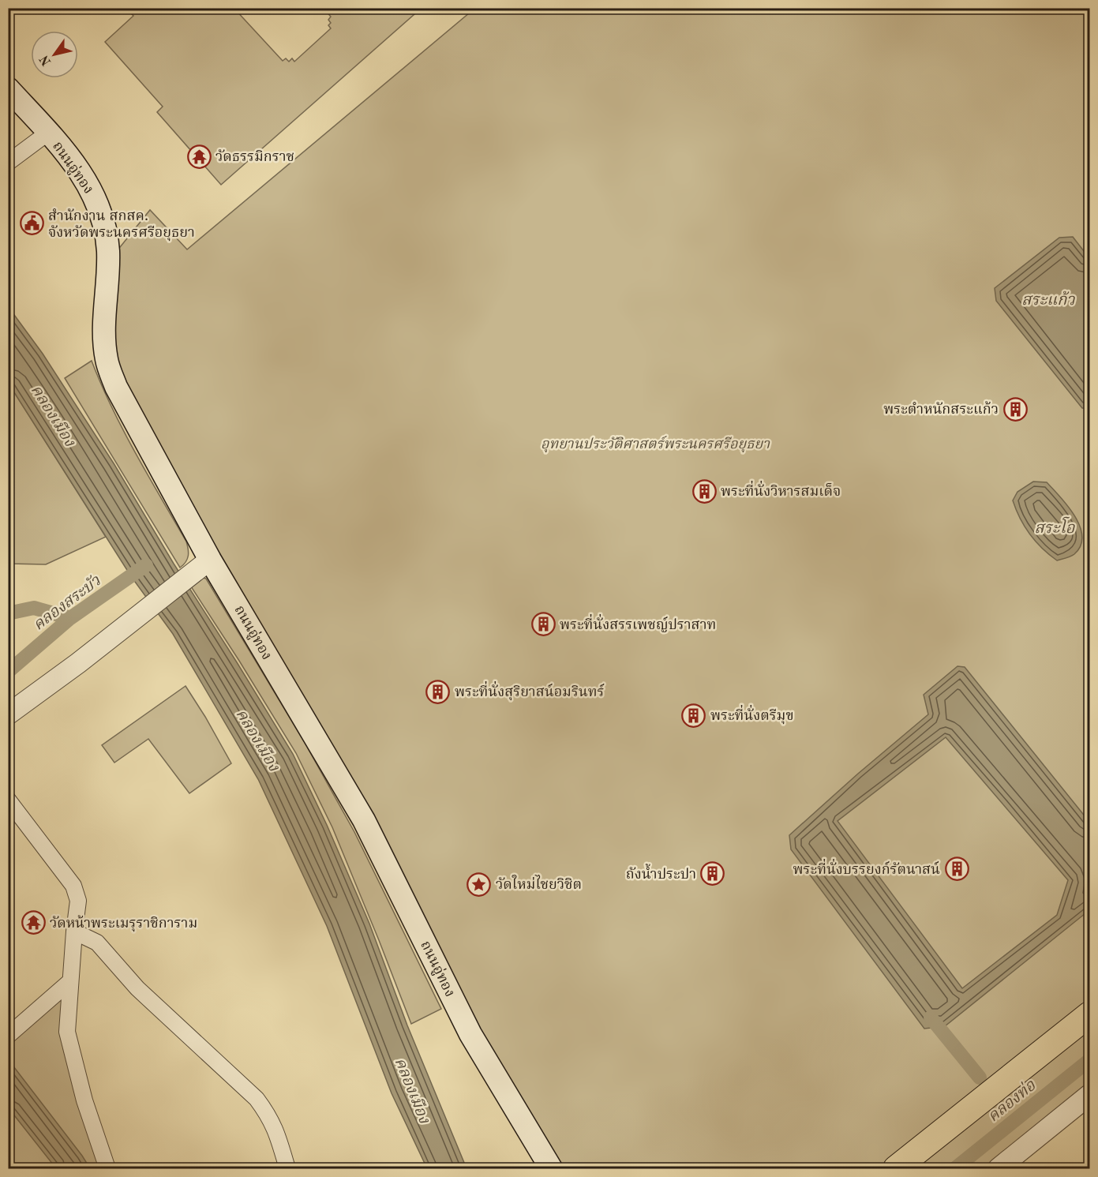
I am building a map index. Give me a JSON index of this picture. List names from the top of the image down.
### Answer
{
  "streets": {
    "main road": ["ถนนอู่ทอง"]
  },
  "water": [
    "สระแก้ว",
    "คลองเมือง",
    "สระโอ",
    "คลองสระบัว",
    "คลองท่อ"
  ],
  "parks": ["อุทยานประวัติศาสตร์พระนครศรีอยุธยา"],
  "places": {
    "temple": ["วัดธรรมิกราช", "วัดหน้าพระเมรุราชิการาม"],
    "public building": ["สำนักงาน สกสค. จังหวัดพระนครศรีอยุธยา"],
    "building": [
      "พระตำหนักสระแก้ว",
      "พระที่นั่งวิหารสมเด็จ",
      "พระที่นั่งสรรเพชญ์ปราสาท",
      "พระที่นั่งสุริยาสน์อมรินทร์",
      "พระที่นั่งตรีมุข",
      "พระที่นั่งบรรยงก์รัตนาสน์",
      "ถังน้ำประปา"
    ],
    "place": ["วัดใหม่ไชยวิชิต"]
  },
  "north": "bottom left"
}
